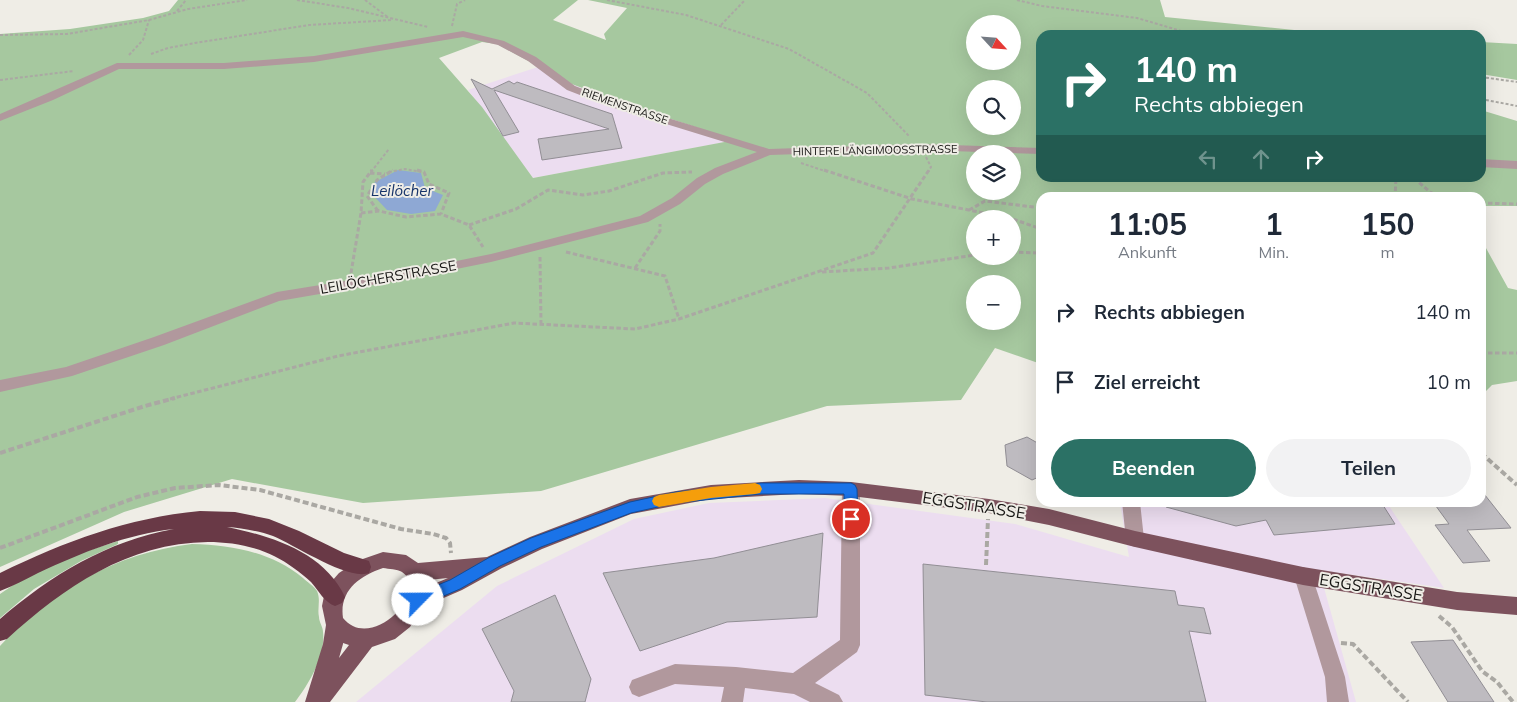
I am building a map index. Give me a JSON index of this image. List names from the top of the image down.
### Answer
{
  "streets": {
    "main road": ["EGGSTRASSE"],
    "street": ["RIEMENSTRASSE", "HINTERE LÄNGIMOOSSTRASSE", "LEILÖCHERSTRASSE"]
  },
  "crossings": [
    ["RIEMENSTRASSE", "HINTERE LÄNGIMOOSSTRASSE"],
    ["RIEMENSTRASSE", "LEILÖCHERSTRASSE"],
    ["HINTERE LÄNGIMOOSSTRASSE", "LEILÖCHERSTRASSE"]
  ],
  "water": ["Leilöcher"],
  "north": "bottom right",
  "page": {
    "map_buttons": ["+", "−"],
    "turn": ["140 m", "Rechts abbiegen"],
    "eta": [
      "11:05",
      "Ankunft",
      "1",
      "Min.",
      "150",
      "m"
    ],
    "list": [
      {
        "name": "Rechts abbiegen",
        "value": "140 m"
      },
      {
        "name": "Ziel erreicht",
        "value": "10 m"
      }
    ],
    "buttons": ["Beenden", "Teilen"]
  }
}
